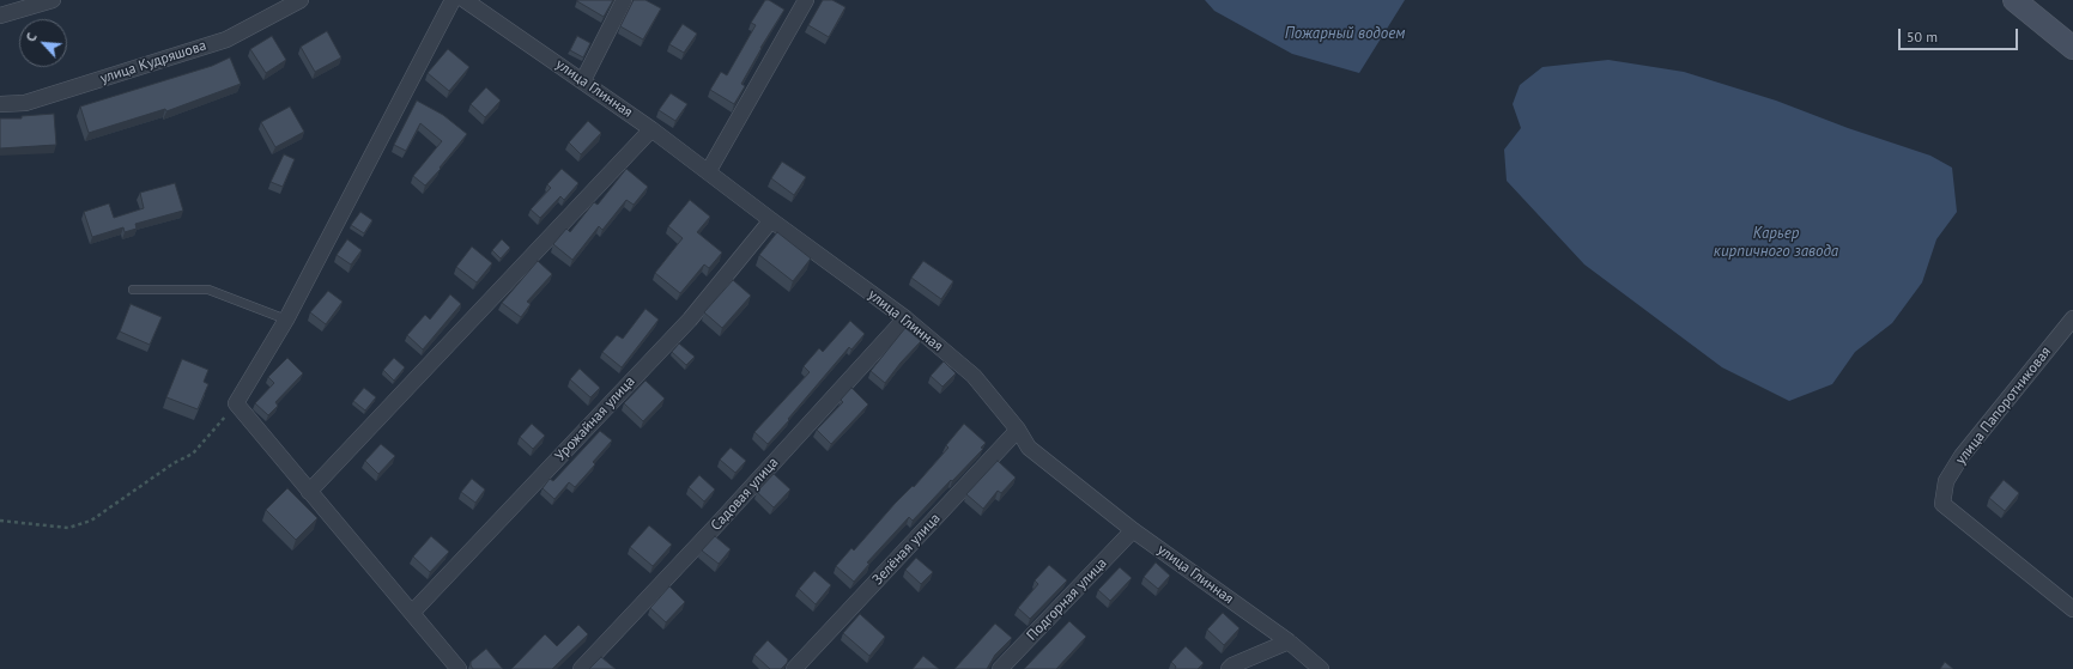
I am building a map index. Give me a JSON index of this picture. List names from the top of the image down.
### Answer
{
  "streets": {
    "street": [
      "улица Кудряшова",
      "улица Глинная",
      "улица Папоротниковая",
      "Урожайная улица",
      "Садовая улица",
      "Зелёная улица",
      "Подгорная улица"
    ]
  },
  "crossings": [
    ["улица Глинная", "Урожайная улица"],
    ["улица Глинная", "Садовая улица"],
    ["улица Глинная", "Зелёная улица"],
    ["улица Глинная", "Подгорная улица"]
  ],
  "water": ["Пожарный водоем", "Карьер кирпичного завода"],
  "scale_bar": "50 m",
  "north": "top left"
}
